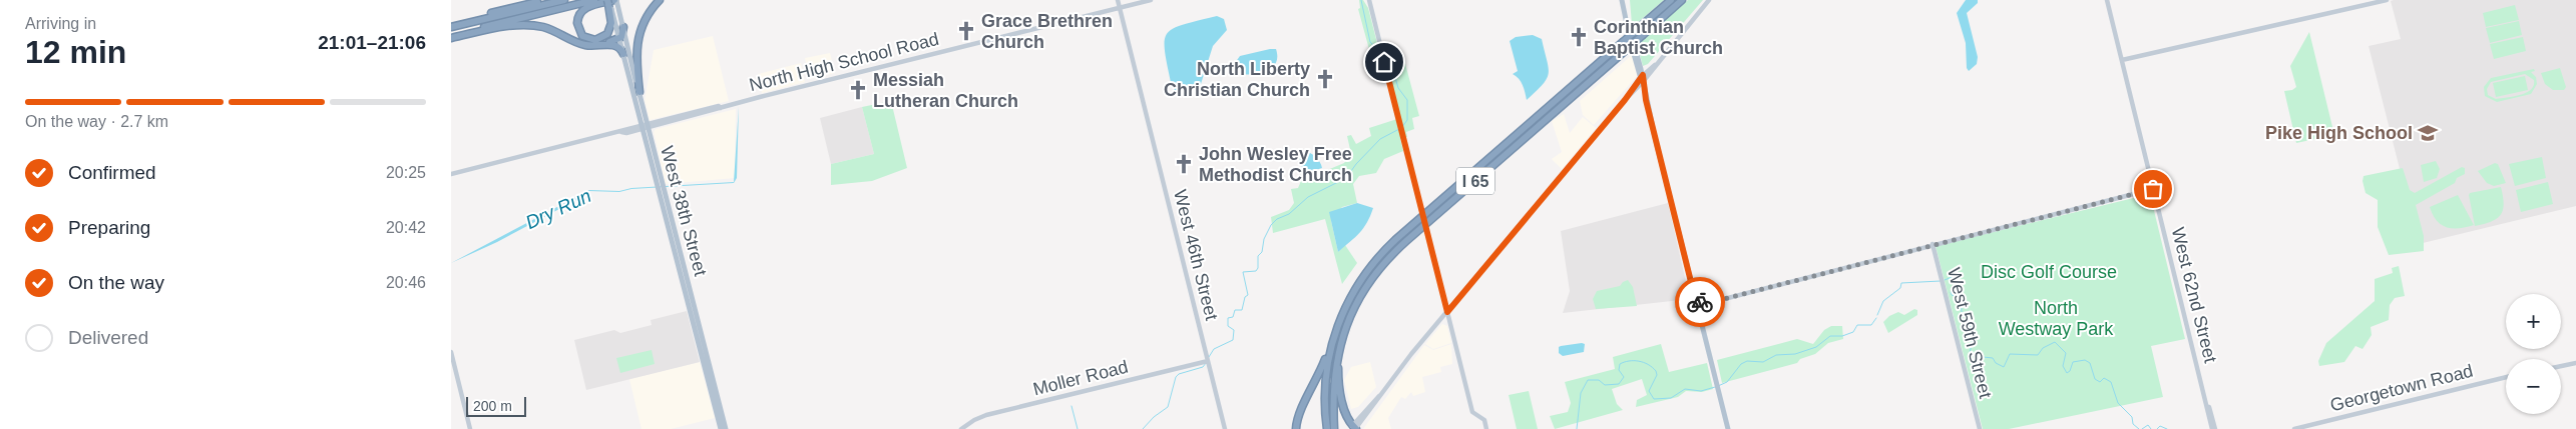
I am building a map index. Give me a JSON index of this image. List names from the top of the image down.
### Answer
{
  "streets": {
    "highway": ["I 65"],
    "main road": ["West 38th Street"],
    "street": [
      "North High School Road",
      "West 46th Street",
      "West 62nd Street",
      "West 59th Street",
      "Moller Road",
      "Georgetown Road"
    ]
  },
  "crossings": [
    ["North High School Road", "West 38th Street"],
    ["North High School Road", "West 46th Street"],
    ["West 46th Street", "Moller Road"]
  ],
  "water": ["Dry Run"],
  "parks": ["Disc Golf Course", "North Westway Park"],
  "places": {
    "church": [
      "Grace Brethren Church",
      "Corinthian Baptist Church",
      "North Liberty Christian Church",
      "Messiah Lutheran Church",
      "John Wesley Free Methodist Church"
    ],
    "school or university": ["Pike High School"]
  },
  "scale_bar": "200 m",
  "page": {
    "heading": ["12 min", "Arriving in", "21:01–21:06"],
    "bar": "On the way · 2.7 km",
    "list": [
      ["Confirmed", "20:25"],
      ["Preparing", "20:42"],
      ["On the way", "20:46"],
      "Delivered"
    ],
    "map_buttons": ["+", "−"],
    "scale": "200 m"
  }
}
